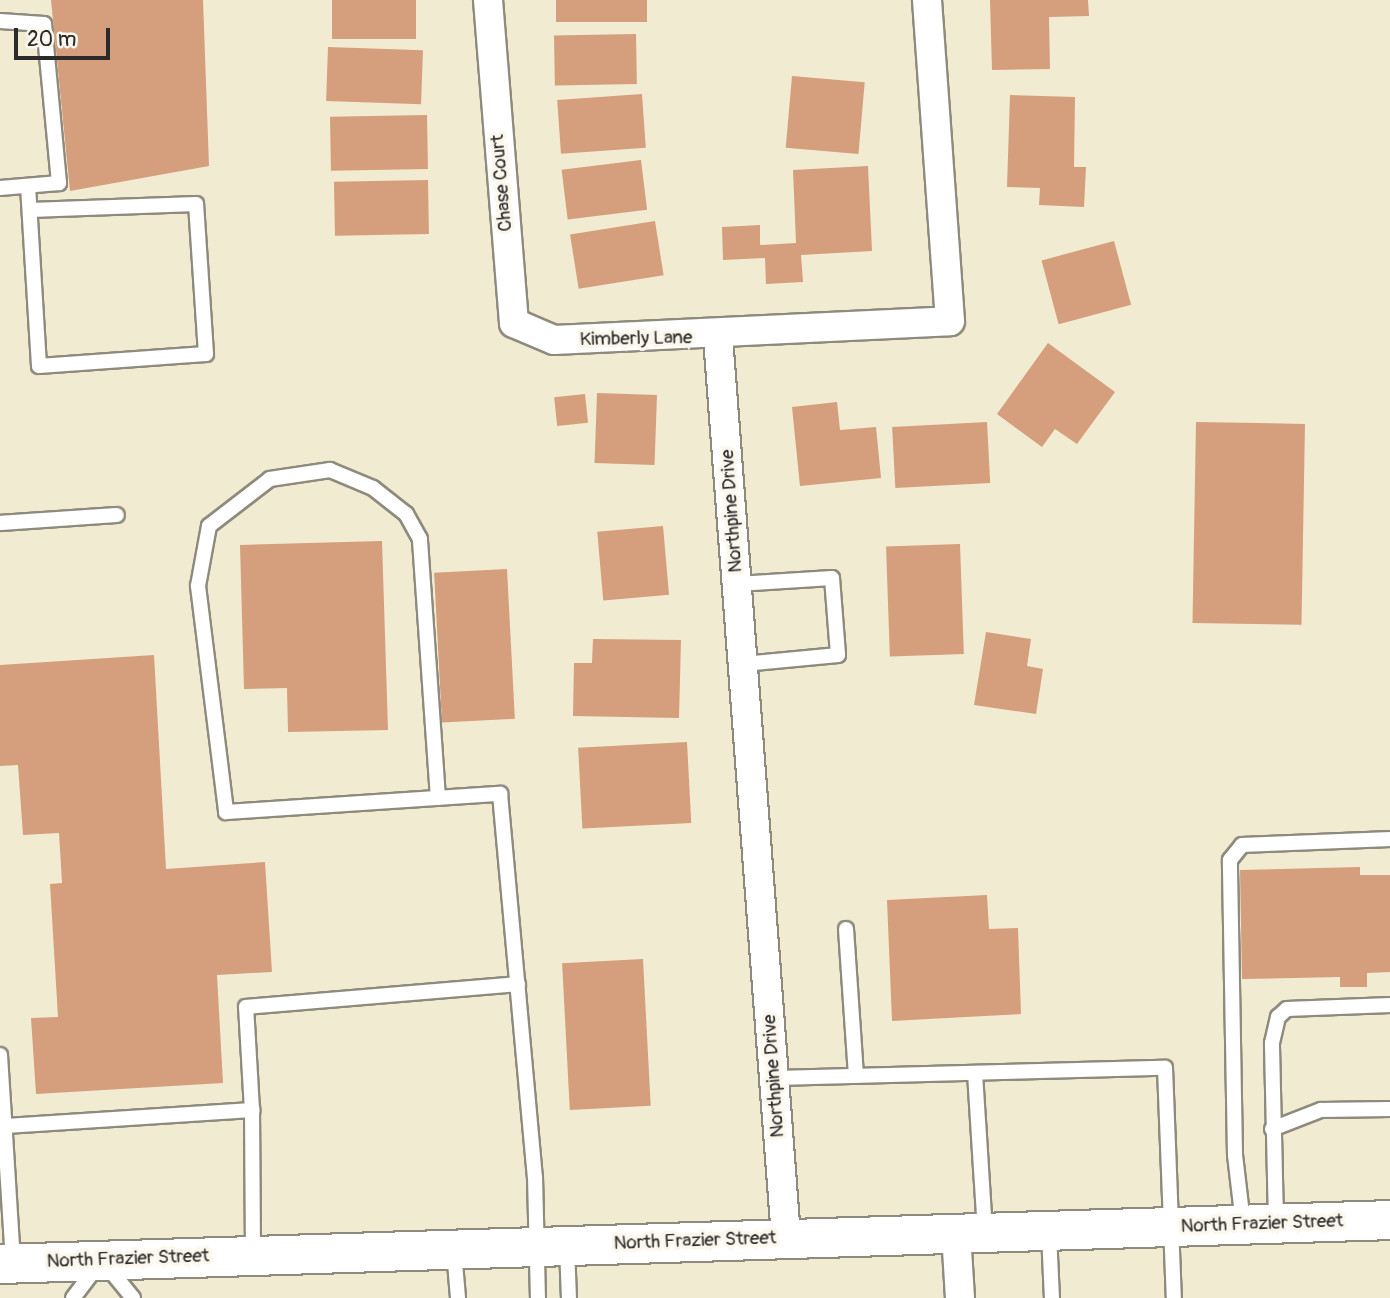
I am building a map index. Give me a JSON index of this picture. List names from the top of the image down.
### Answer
{
  "streets": {
    "main road": ["North Frazier Street"],
    "street": ["Chase Court", "Kimberly Lane", "Northpine Drive"]
  },
  "crossings": [
    ["Chase Court", "Kimberly Lane"],
    ["Kimberly Lane", "Northpine Drive"],
    ["Northpine Drive", "North Frazier Street"]
  ],
  "scale_bar": "20 m"
}
